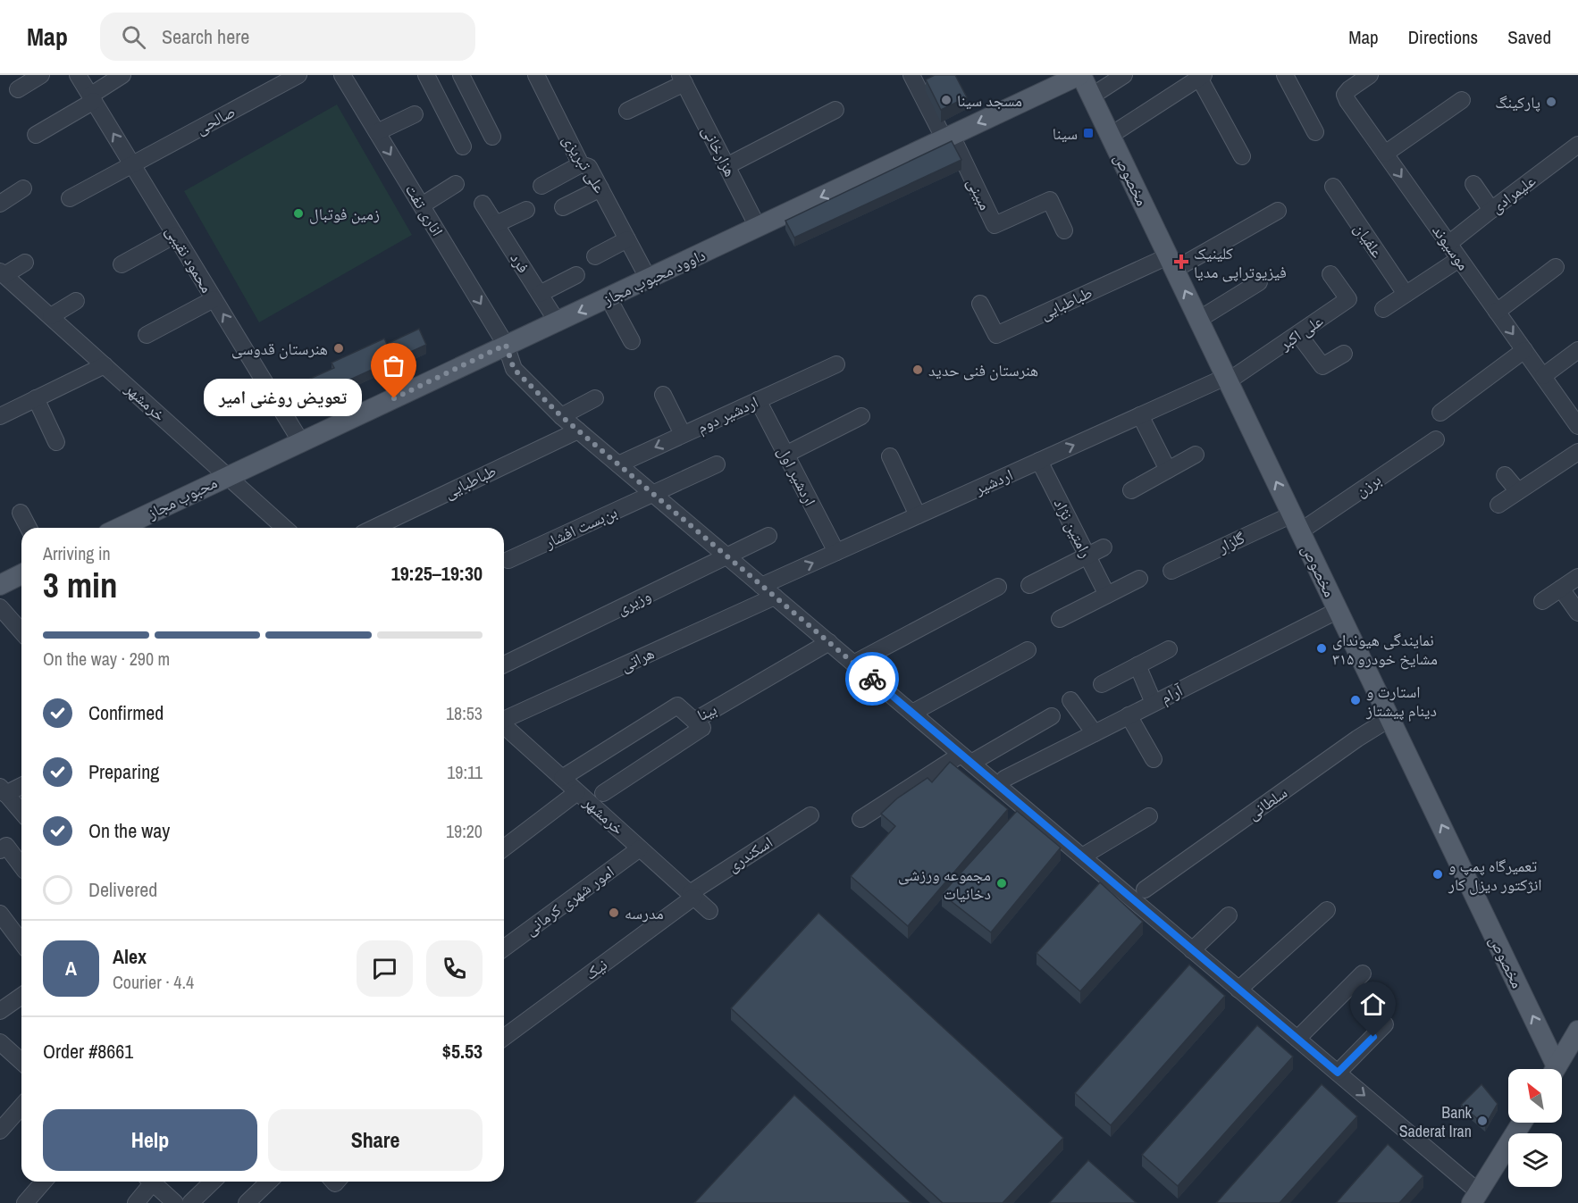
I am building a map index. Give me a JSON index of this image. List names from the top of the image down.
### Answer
{
  "streets": {
    "main road": ["مخصوص", "داوود محبوب مجاز", "محبوب مجاز"],
    "street": [
      "صالحی",
      "هزارخانی",
      "علی تبریزی",
      "مبینی",
      "علیمرادی",
      "اناری تفت",
      "علفیان",
      "موسیوند",
      "محمود نقیبی",
      "فرد",
      "طباطبایی",
      "علی اکبر",
      "خرمشهر",
      "اردشیر دوم",
      "اردشیر اول",
      "اردشیر",
      "برزن",
      "بن‌بست افشار",
      "رامتین نژاد",
      "گلزار",
      "وزیری",
      "هراتی",
      "آرام",
      "بینا",
      "سلطانی",
      "اسکندری",
      "امور شهری کرمانی",
      "نیک"
    ]
  },
  "crossings": [
    ["صالحی", "محمود نقیبی"],
    ["هزارخانی", "داوود محبوب مجاز"],
    ["علی تبریزی", "داوود محبوب مجاز"],
    ["مخصوص", "داوود محبوب مجاز"],
    ["مخصوص", "طباطبایی"],
    ["مخصوص", "علی اکبر"],
    ["مخصوص", "اردشیر"],
    ["مخصوص", "برزن"],
    ["مخصوص", "گلزار"],
    ["مخصوص", "آرام"],
    ["مخصوص", "سلطانی"],
    ["مبینی", "داوود محبوب مجاز"],
    ["علیمرادی", "موسیوند"],
    ["اناری تفت", "داوود محبوب مجاز"],
    ["اناری تفت", "طباطبایی"],
    ["اناری تفت", "اردشیر دوم"],
    ["اناری تفت", "اردشیر"],
    ["اناری تفت", "بن‌بست افشار"],
    ["اناری تفت", "وزیری"],
    ["اناری تفت", "هراتی"],
    ["اناری تفت", "بینا"],
    ["محمود نقیبی", "داوود محبوب مجاز"],
    ["فرد", "داوود محبوب مجاز"],
    ["داوود محبوب مجاز", "خرمشهر"],
    ["داوود محبوب مجاز", "محبوب مجاز"],
    ["علی اکبر", "اردشیر"],
    ["خرمشهر", "محبوب مجاز"],
    ["خرمشهر", "بینا"],
    ["خرمشهر", "اسکندری"],
    ["خرمشهر", "امور شهری کرمانی"],
    ["خرمشهر", "نیک"],
    ["اردشیر دوم", "اردشیر اول"],
    ["اردشیر اول", "اردشیر"],
    ["اردشیر", "رامتین نژاد"],
    ["برزن", "گلزار"],
    ["اسکندری", "نیک"]
  ],
  "one_way": [
    "مخصوص",
    "موسیوند",
    "محمود نقیبی",
    "داوود محبوب مجاز"
  ],
  "places": {
    "other": [
      "مسجد سینا",
      "پارکینگ",
      "زمین فوتبال",
      "هنرستان قدوسی",
      "هنرستان فنی حدید",
      "تعویض روغنی امیر",
      "نمایندگی هیوندای ۳۱۵ مشایخ خودرو",
      "استارت و دینام پیشتاز",
      "تعمیرگاه پمپ و انژکتور دیزل کار",
      "مجموعه ورزشی دخانیات",
      "مدرسه",
      "Bank Saderat Iran"
    ],
    "transit": ["سینا"],
    "health": ["کلینیک فیزیوتراپی مدیا"]
  },
  "north": "top left",
  "page": {
    "header": "Map",
    "search": "Search here",
    "nav": ["Map", "Directions", "Saved"],
    "bubble": "تعویض روغنی امیر",
    "heading": ["3 min", "Arriving in", "19:25–19:30"],
    "panel": [
      "Alex",
      "Courier · 4.4",
      "Order #8661",
      "$5.53"
    ],
    "bar": "On the way · 290 m",
    "list": [
      ["Confirmed", "18:53"],
      ["Preparing", "19:11"],
      ["On the way", "19:20"],
      "Delivered"
    ],
    "round": "A",
    "buttons": ["Help", "Share"]
  }
}
